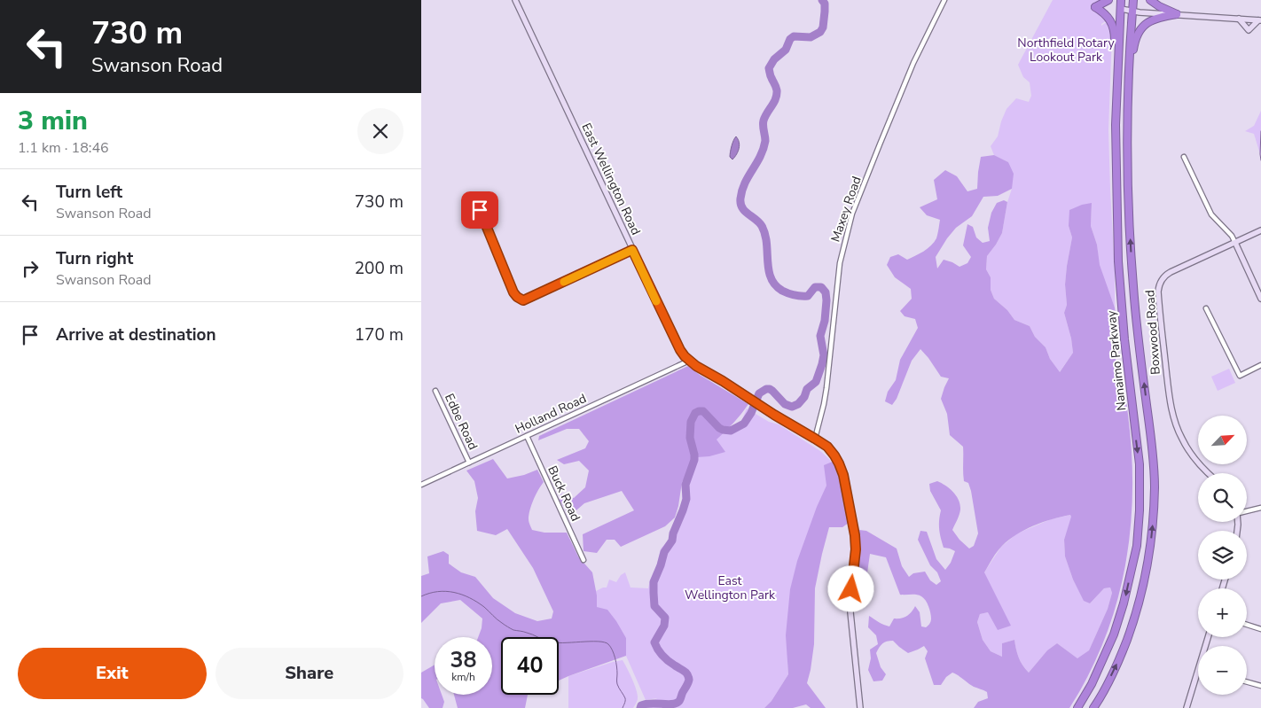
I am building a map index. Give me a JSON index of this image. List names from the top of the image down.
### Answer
{
  "streets": {
    "highway": ["Nanaimo Parkway"],
    "street": [
      "East Wellington Road",
      "Maxey Road",
      "Boxwood Road",
      "Holland Road",
      "Edbe Road",
      "Buck Road"
    ]
  },
  "crossings": [
    ["East Wellington Road", "Maxey Road"],
    ["East Wellington Road", "Holland Road"],
    ["Holland Road", "Edbe Road"],
    ["Holland Road", "Buck Road"]
  ],
  "parks": ["Northfield Rotary Lookout Park", "East Wellington Park"],
  "north": "top right",
  "page": {
    "turn": ["730 m", "Swanson Road"],
    "heading": ["3 min", "1.1 km · 18:46"],
    "list": [
      {
        "name": "Turn left",
        "note": "Swanson Road",
        "value": "730 m"
      },
      {
        "name": "Turn right",
        "note": "Swanson Road",
        "value": "200 m"
      },
      {
        "name": "Arrive at destination",
        "value": "170 m"
      }
    ],
    "map_buttons": ["+", "−"],
    "speed": "38 km/h",
    "limit": "40",
    "buttons": ["Exit", "Share"]
  }
}
